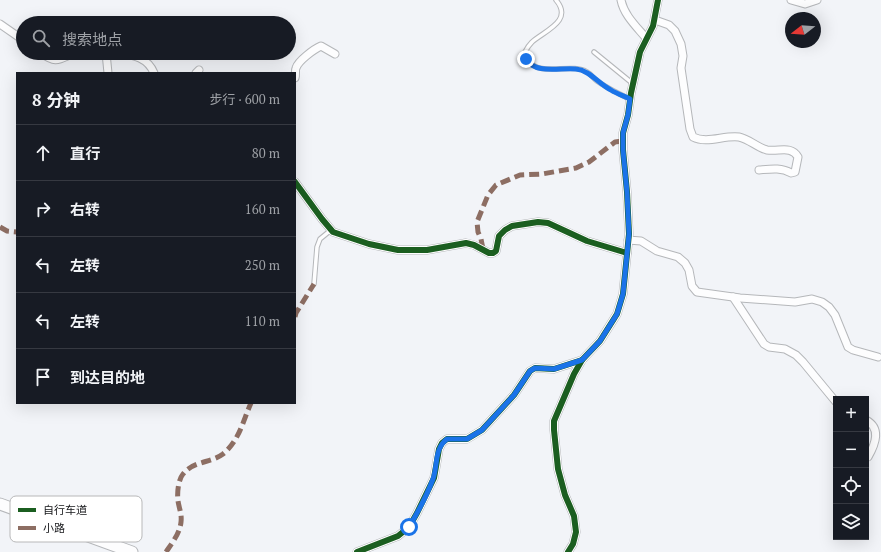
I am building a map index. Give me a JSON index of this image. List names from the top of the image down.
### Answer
{
  "legend": ["自行车道", "小路"],
  "north": "left",
  "page": {
    "search": "搜索地点",
    "heading": ["8 分钟", "步行 · 600 m"],
    "list": [
      ["直行", "80 m"],
      ["右转", "160 m"],
      ["左转", "250 m"],
      ["左转", "110 m"],
      "到达目的地"
    ],
    "map_buttons": ["+", "−"]
  }
}
